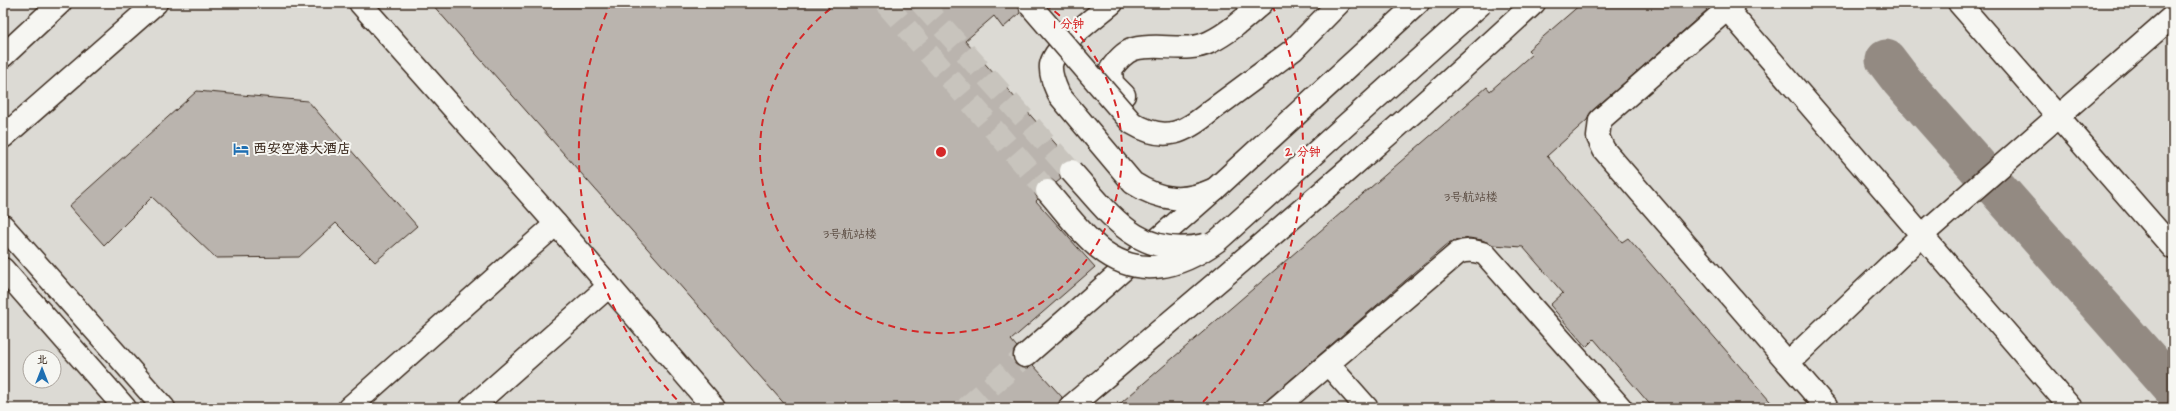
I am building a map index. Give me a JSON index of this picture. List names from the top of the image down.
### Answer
{
  "places": {
    "hotel": ["西安空港大酒店"]
  },
  "house_numbers": ["3号航站楼", "3号航站楼"],
  "north": "top",
  "rings": ["1 分钟", "2 分钟"]
}
